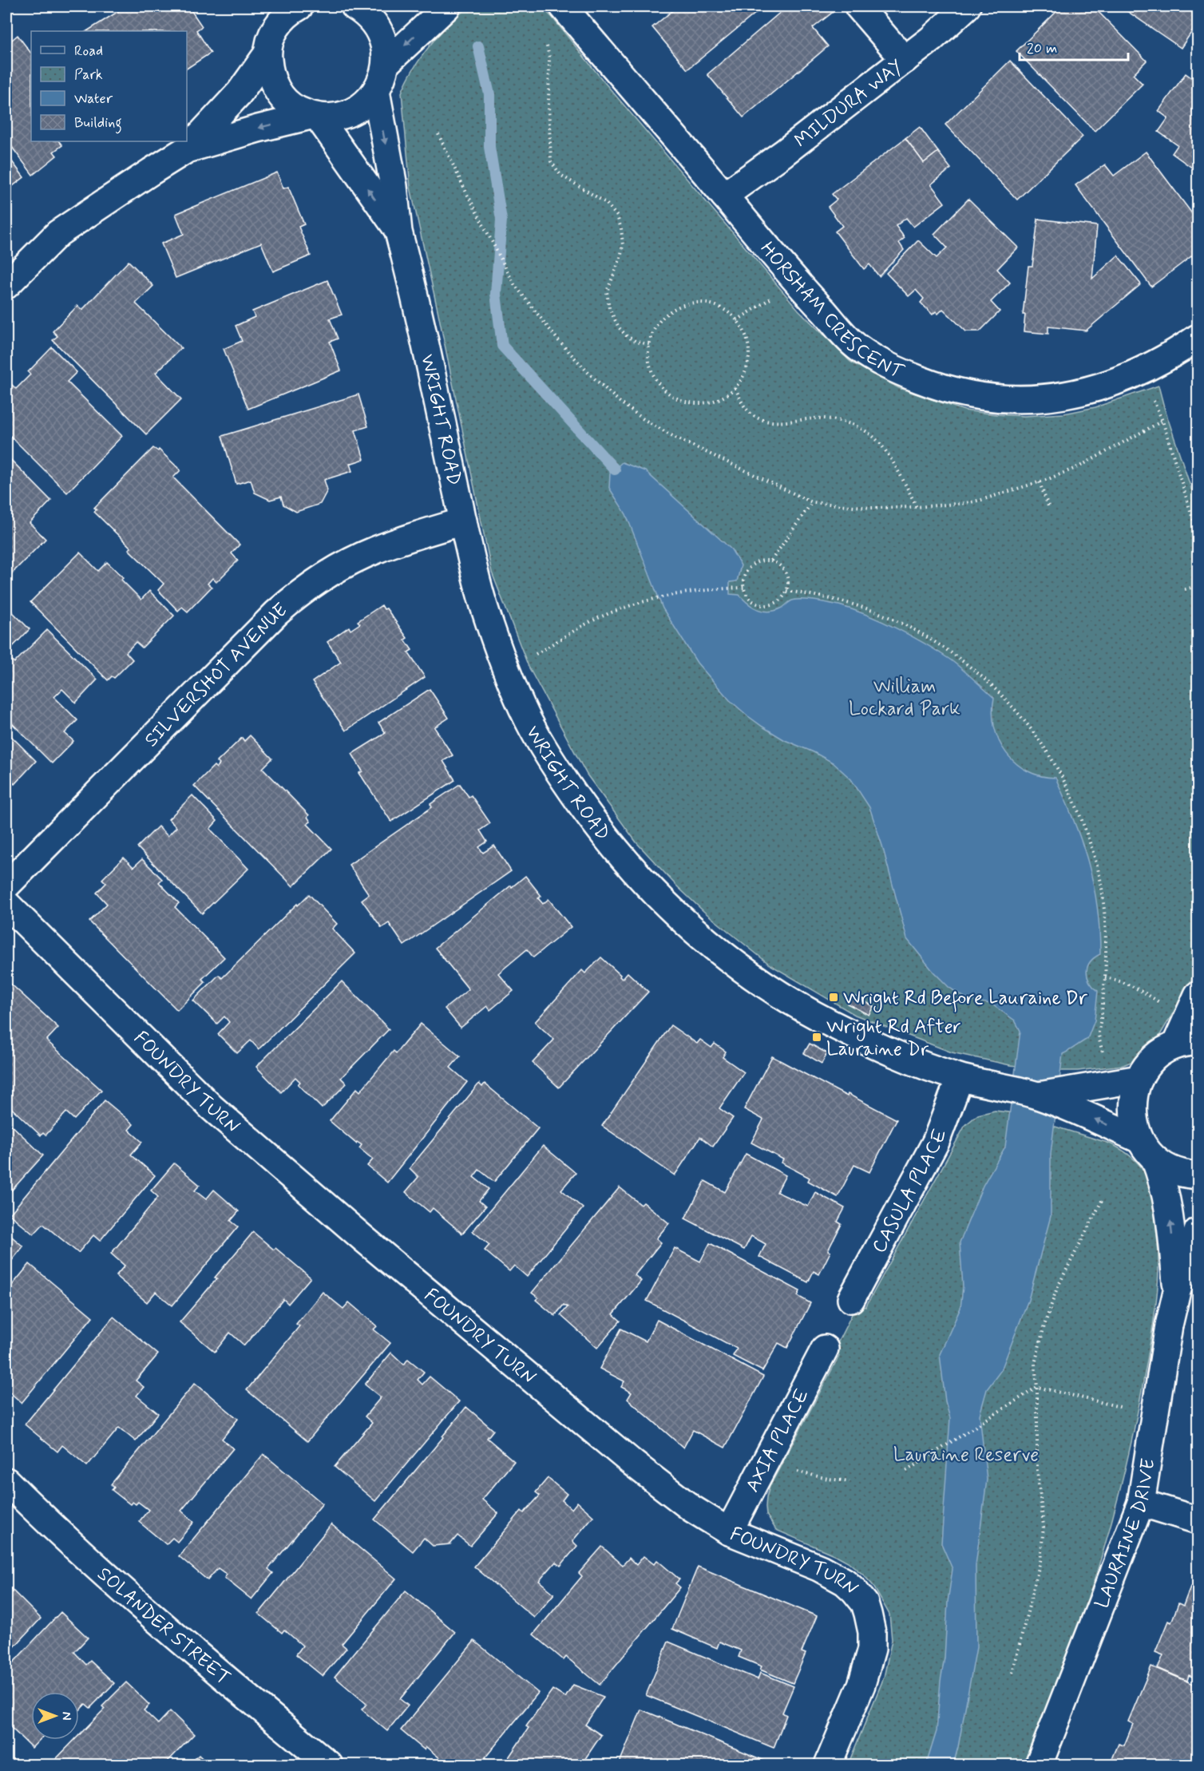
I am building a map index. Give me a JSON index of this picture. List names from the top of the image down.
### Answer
{
  "streets": {
    "street": [
      "MILDURA WAY",
      "HORSHAM CRESCENT",
      "WRIGHT ROAD",
      "SILVERSHOT AVENUE",
      "FOUNDRY TURN",
      "CASULA PLACE",
      "AXIA PLACE",
      "LAURAINE DRIVE",
      "SOLANDER STREET"
    ]
  },
  "crossings": [
    ["MILDURA WAY", "HORSHAM CRESCENT"],
    ["WRIGHT ROAD", "SILVERSHOT AVENUE"],
    ["WRIGHT ROAD", "CASULA PLACE"],
    ["WRIGHT ROAD", "LAURAINE DRIVE"],
    ["FOUNDRY TURN", "AXIA PLACE"]
  ],
  "parks": ["William Lockard Park", "Lauraine Reserve"],
  "places": {
    "transit": ["Wright Rd Before Lauraine Dr", "Wright Rd After Lauraine Dr"]
  },
  "legend": [
    "Road",
    "Park",
    "Water",
    "Building"
  ],
  "scale_bar": "20 m",
  "north": "right"
}
